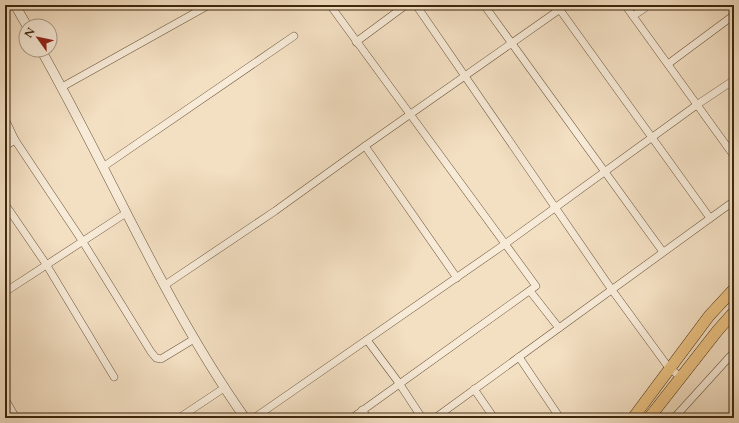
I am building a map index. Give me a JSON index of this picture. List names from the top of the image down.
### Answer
{
  "north": "top left"
}
